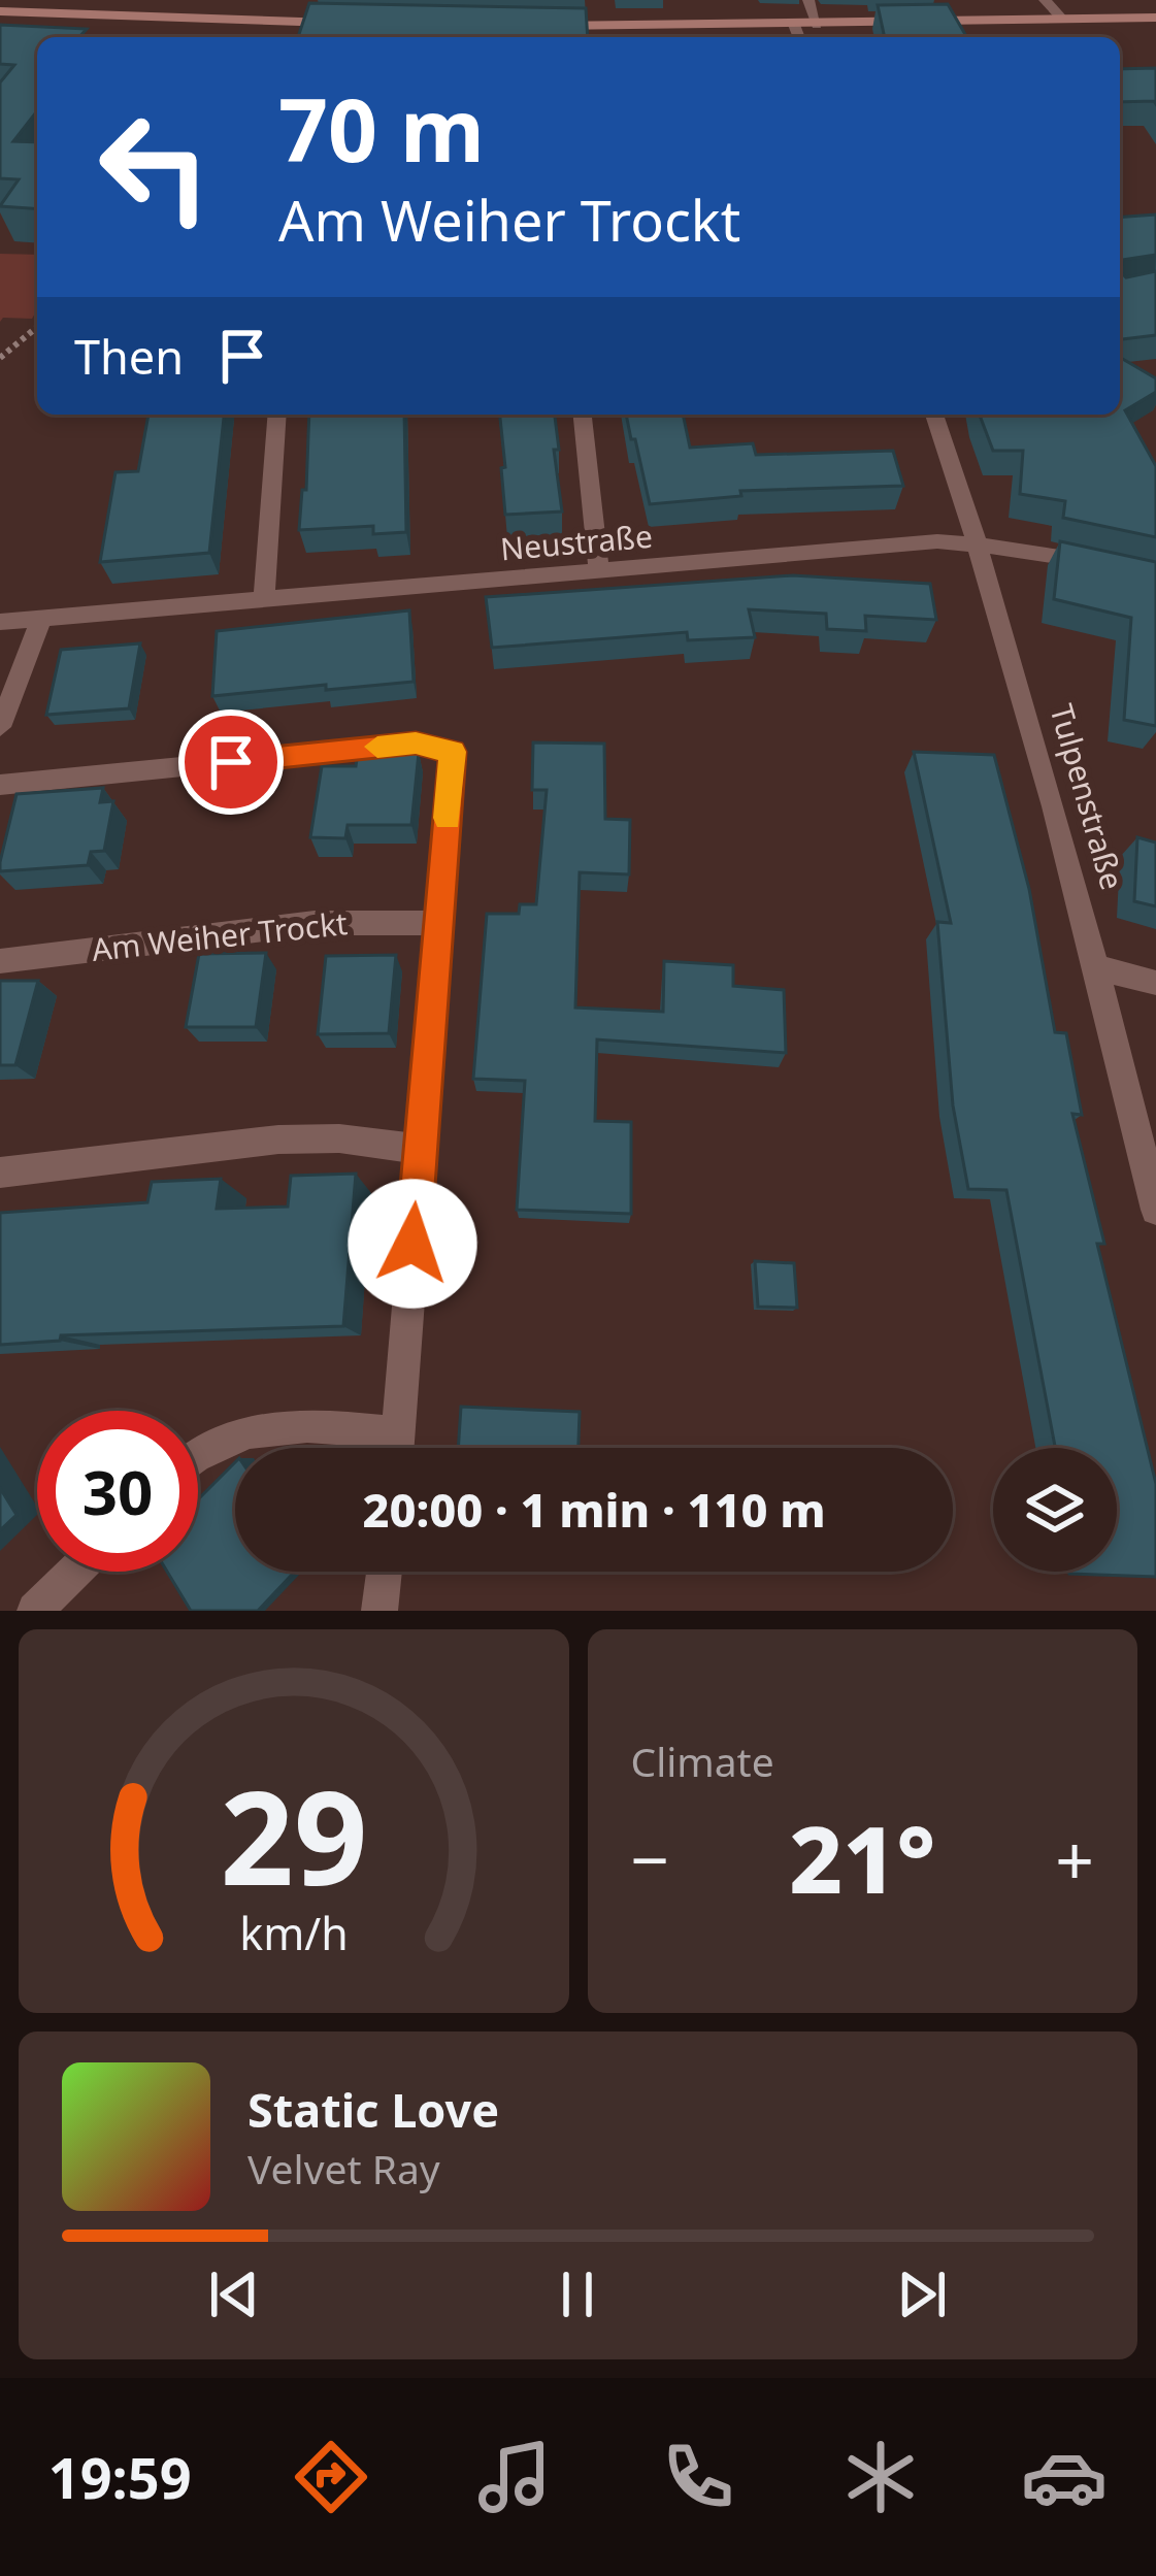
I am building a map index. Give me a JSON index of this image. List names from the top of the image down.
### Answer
{
  "streets": {
    "street": ["Neustraße", "Tulpenstraße", "Am Weiher Trockt"]
  },
  "crossings": [
    ["Neustraße", "Tulpenstraße"]
  ],
  "page": {
    "turn": ["70 m", "Am Weiher Trockt"],
    "then": "Then",
    "limit": "30",
    "trip": "20:00 · 1 min · 110 m",
    "tile": "Climate",
    "heat": ["−", "21°", "+"],
    "song": ["Static Love", "Velvet Ray"],
    "tabs": "19:59",
    "gauge": ["29", "km/h"]
  }
}
